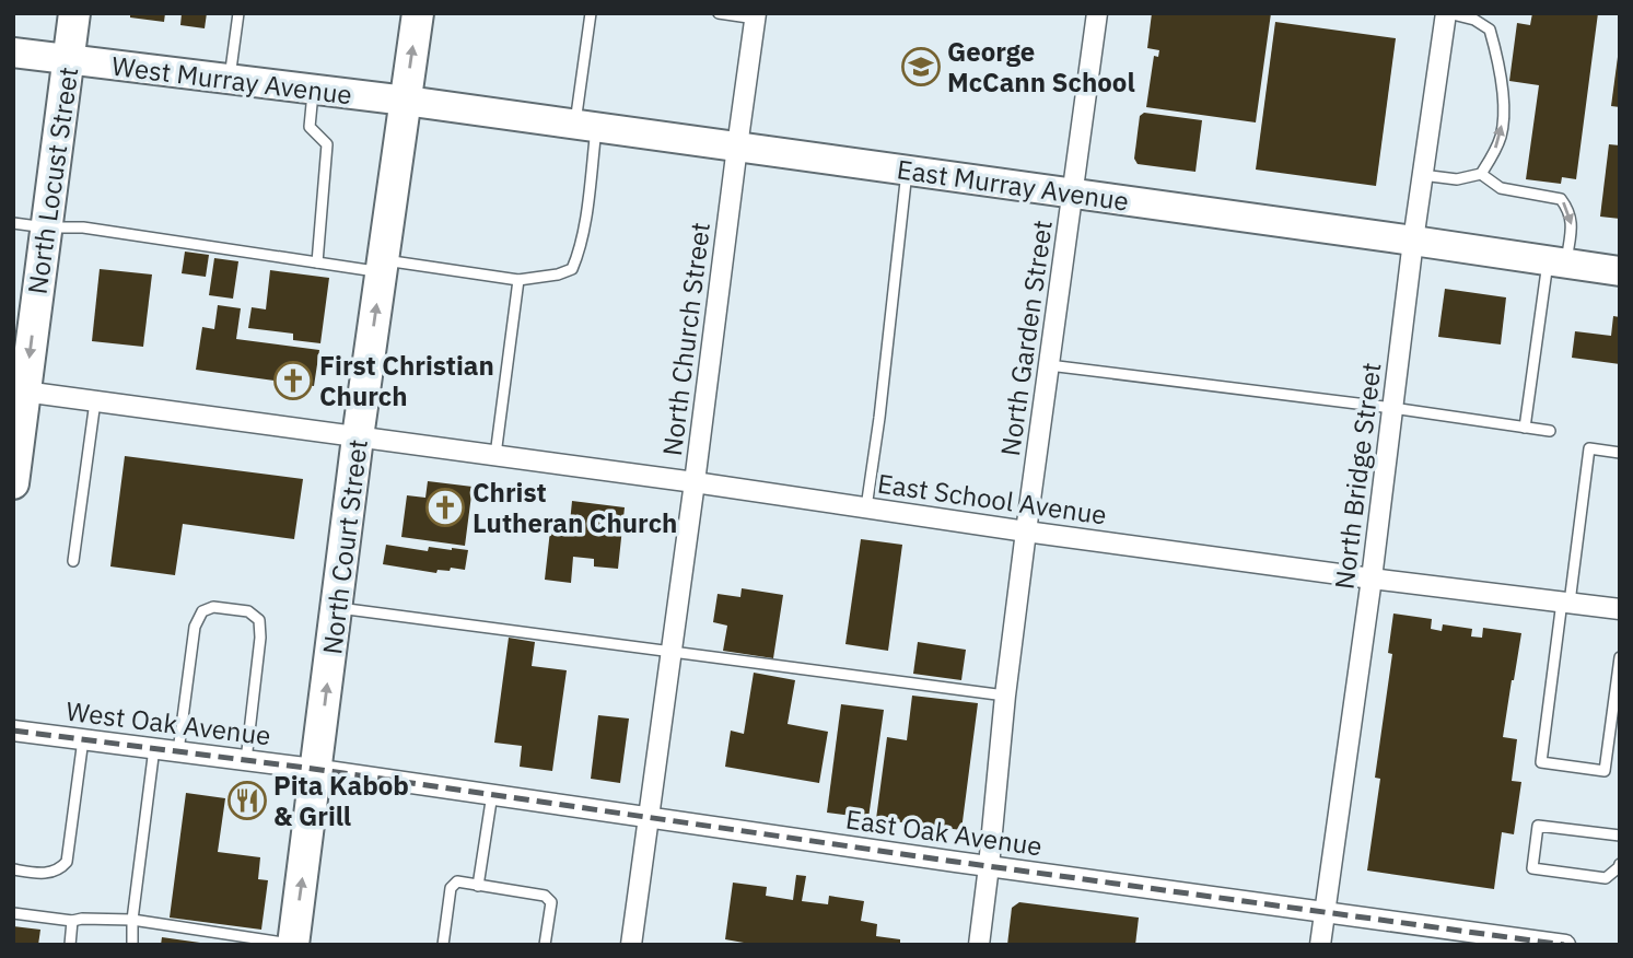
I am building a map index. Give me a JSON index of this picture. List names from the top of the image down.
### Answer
{
  "streets": {
    "main road": ["North Locust Street", "North Court Street"],
    "street": [
      "West Murray Avenue",
      "East Murray Avenue",
      "North Garden Street",
      "North Church Street",
      "North Bridge Street",
      "East School Avenue",
      "West Oak Avenue",
      "East Oak Avenue"
    ]
  },
  "crossings": [
    ["West Murray Avenue", "North Locust Street"],
    ["West Murray Avenue", "East Murray Avenue"],
    ["West Murray Avenue", "North Court Street"],
    ["North Locust Street", "East School Avenue"],
    ["East Murray Avenue", "North Garden Street"],
    ["East Murray Avenue", "North Church Street"],
    ["East Murray Avenue", "North Bridge Street"],
    ["East Murray Avenue", "North Court Street"],
    ["North Garden Street", "East School Avenue"],
    ["North Garden Street", "East Oak Avenue"],
    ["North Church Street", "East School Avenue"],
    ["North Church Street", "East Oak Avenue"],
    ["North Bridge Street", "East School Avenue"],
    ["North Bridge Street", "East Oak Avenue"],
    ["East School Avenue", "North Court Street"],
    ["North Court Street", "West Oak Avenue"],
    ["North Court Street", "East Oak Avenue"],
    ["West Oak Avenue", "East Oak Avenue"]
  ],
  "one_way": ["North Court Street"],
  "places": {
    "school or university": ["George McCann School"],
    "church": ["First Christian Church", "Christ Lutheran Church"],
    "restaurant": ["Pita Kabob & Grill"]
  }
}
